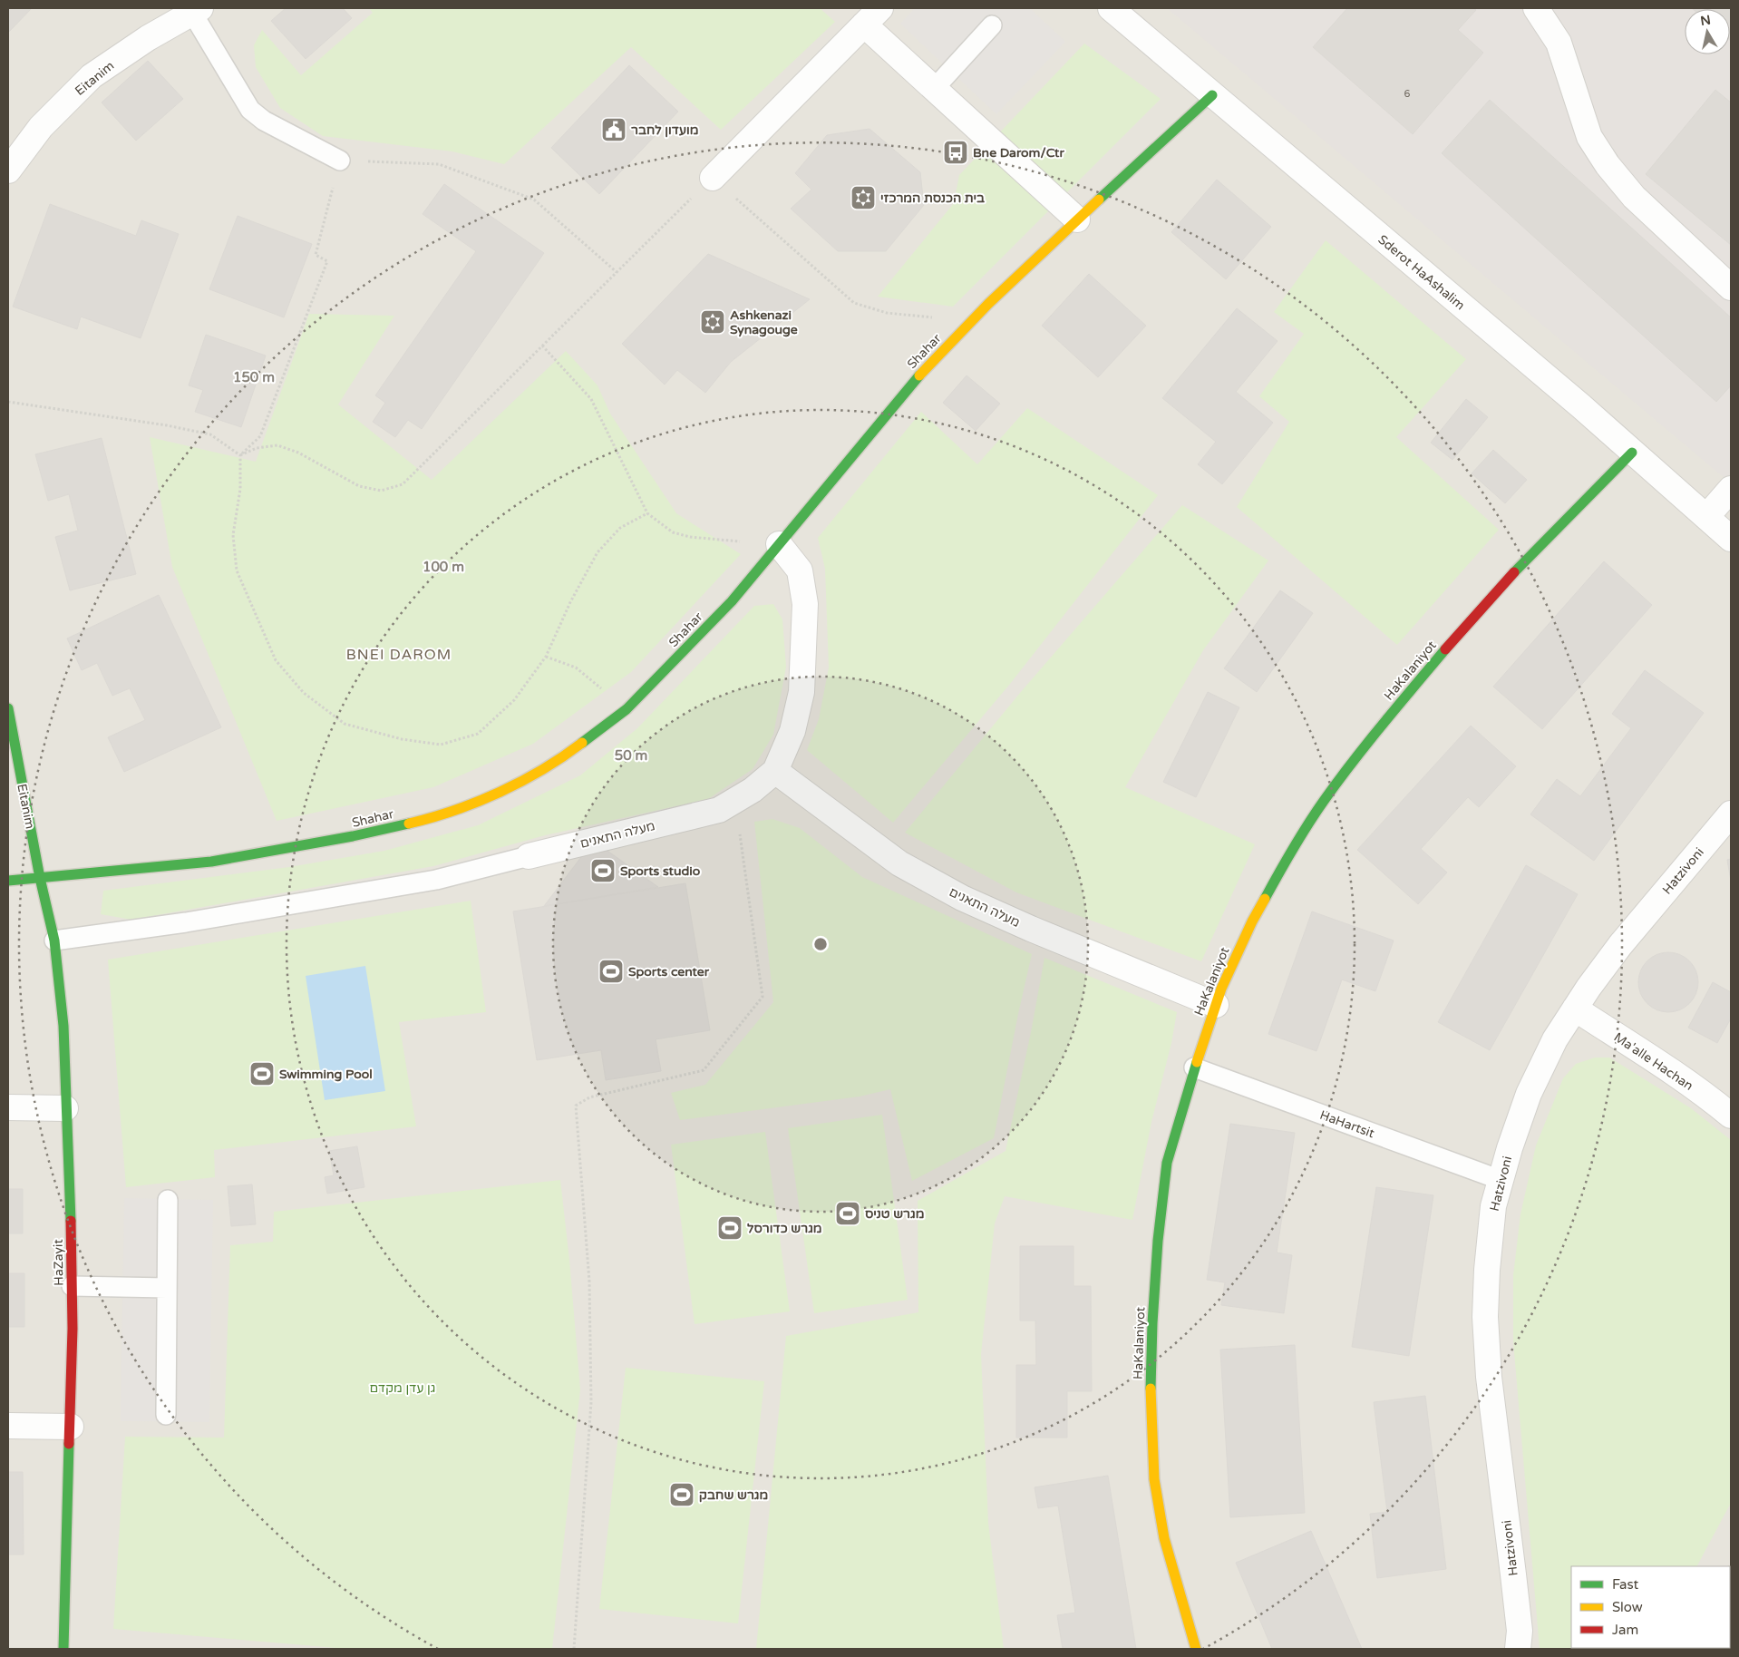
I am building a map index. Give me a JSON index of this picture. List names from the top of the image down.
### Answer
{
  "streets": {
    "street": [
      "Eitanim",
      "Sderot HaAshalim",
      "Shahar",
      "HaKalaniyot",
      "מעלה התאנים",
      "Hatzivoni",
      "Ma'alle Hachan",
      "HaZayit"
    ],
    "lane": ["HaHartsit"]
  },
  "crossings": [
    ["Eitanim", "Shahar"],
    ["Eitanim", "HaZayit"],
    ["Sderot HaAshalim", "Shahar"],
    ["Sderot HaAshalim", "HaKalaniyot"],
    ["Shahar", "מעלה התאנים"],
    ["Shahar", "HaZayit"],
    ["HaKalaniyot", "מעלה התאנים"],
    ["HaKalaniyot", "HaHartsit"],
    ["Hatzivoni", "Ma'alle Hachan"],
    ["Hatzivoni", "HaHartsit"]
  ],
  "districts": ["BNEI DAROM"],
  "parks": ["גן עדן מקדם"],
  "places": {
    "public building": ["מועדון לחבר"],
    "bus stop": ["Bne Darom/Ctr"],
    "synagogue": ["בית הכנסת המרכזי", "Ashkenazi Synagouge"],
    "sports": [
      "Sports studio",
      "Sports center",
      "Swimming Pool",
      "מגרש טניס",
      "מגרש כדורסל",
      "מגרש שחבק"
    ]
  },
  "house_numbers": ["6"],
  "legend": ["Fast", "Slow", "Jam"],
  "north": "top",
  "rings": ["150 m", "100 m", "50 m"]
}
